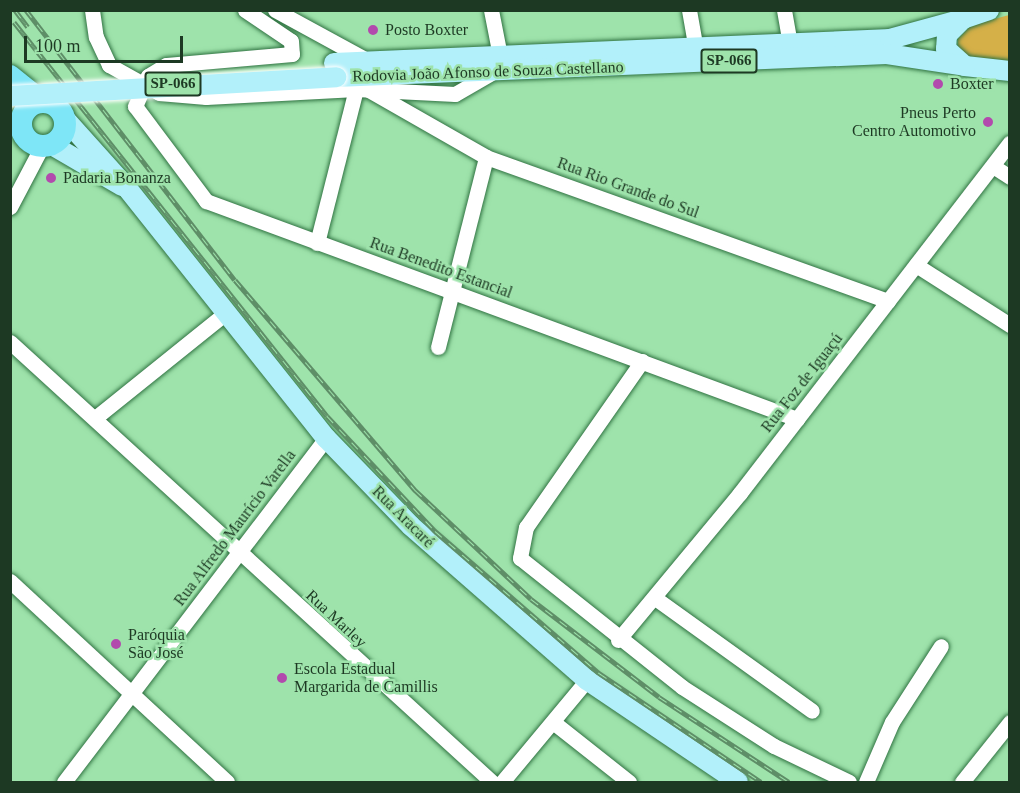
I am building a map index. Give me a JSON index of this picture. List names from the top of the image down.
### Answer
{
  "streets": {
    "main road": ["SP-066", "Rodovia João Afonso de Souza Castellano", "Rua Aracaré"],
    "street": [
      "Rua Rio Grande do Sul",
      "Rua Benedito Estancial",
      "Rua Foz de Iguaçú",
      "Rua Alfredo Maurício Varella",
      "Rua Marley"
    ]
  },
  "crossings": [
    ["SP-066", "Rodovia João Afonso de Souza Castellano"],
    ["Rua Rio Grande do Sul", "Rua Foz de Iguaçú"],
    ["Rua Benedito Estancial", "Rua Foz de Iguaçú"],
    ["Rua Aracaré", "Rua Alfredo Maurício Varella"],
    ["Rua Alfredo Maurício Varella", "Rua Marley"]
  ],
  "places": [
    "Posto Boxter",
    "Boxter",
    "Pneus Perto Centro Automotivo",
    "Padaria Bonanza",
    "Paróquia São José",
    "Escola Estadual Margarida de Camillis"
  ],
  "scale_bar": "100 m"
}
